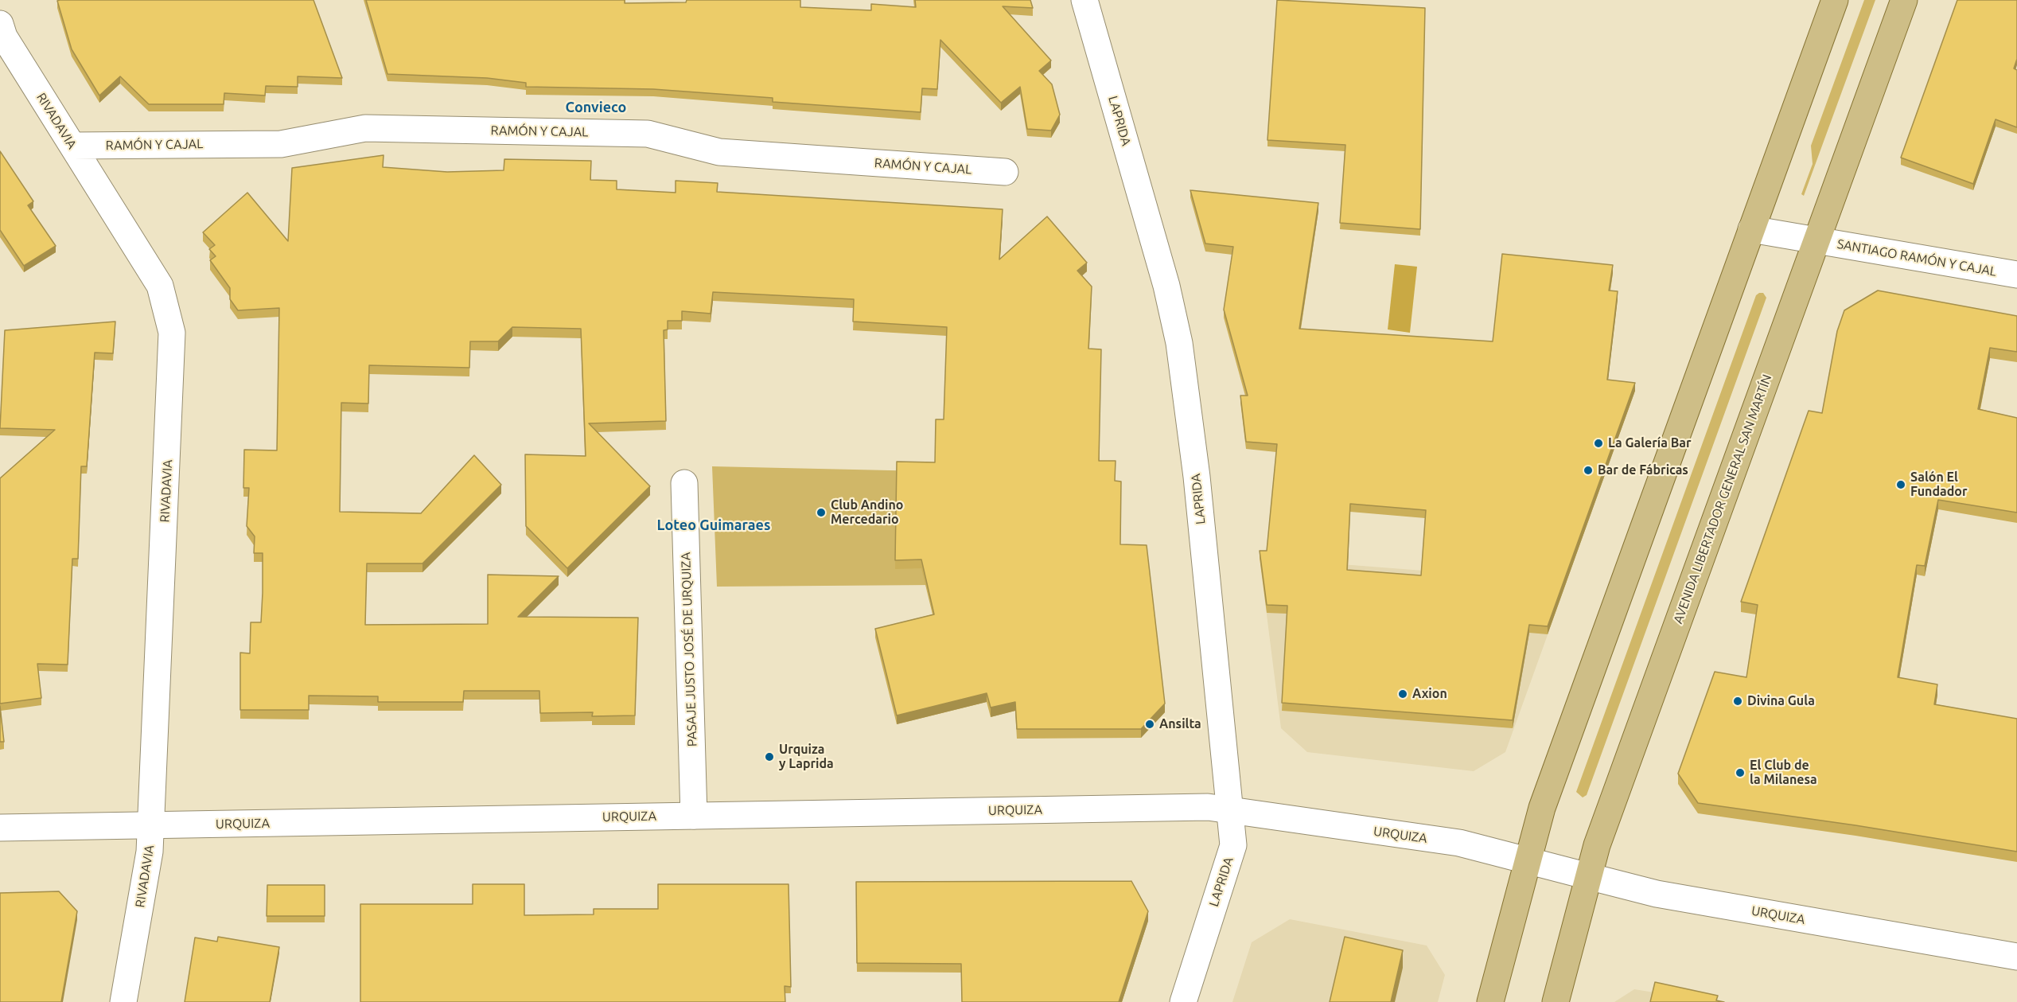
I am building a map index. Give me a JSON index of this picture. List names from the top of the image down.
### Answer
{
  "streets": {
    "main road": ["AVENIDA LIBERTADOR GENERAL SAN MARTÍN"],
    "street": [
      "RIVADAVIA",
      "LAPRIDA",
      "RAMÓN Y CAJAL",
      "SANTIAGO RAMÓN Y CAJAL",
      "PASAJE JUSTO JOSÉ DE URQUIZA",
      "URQUIZA"
    ]
  },
  "crossings": [
    ["RIVADAVIA", "RAMÓN Y CAJAL"],
    ["RIVADAVIA", "URQUIZA"],
    ["LAPRIDA", "URQUIZA"],
    ["SANTIAGO RAMÓN Y CAJAL", "AVENIDA LIBERTADOR GENERAL SAN MARTÍN"],
    ["AVENIDA LIBERTADOR GENERAL SAN MARTÍN", "URQUIZA"],
    ["PASAJE JUSTO JOSÉ DE URQUIZA", "URQUIZA"]
  ],
  "districts": ["Convieco", "Loteo Guimaraes"],
  "places": [
    "La Galería Bar",
    "Bar de Fábricas",
    "Salón El Fundador",
    "Club Andino Mercedario",
    "Axion",
    "Divina Gula",
    "Ansilta",
    "Urquiza y Laprida",
    "El Club de la Milanesa"
  ]
}
